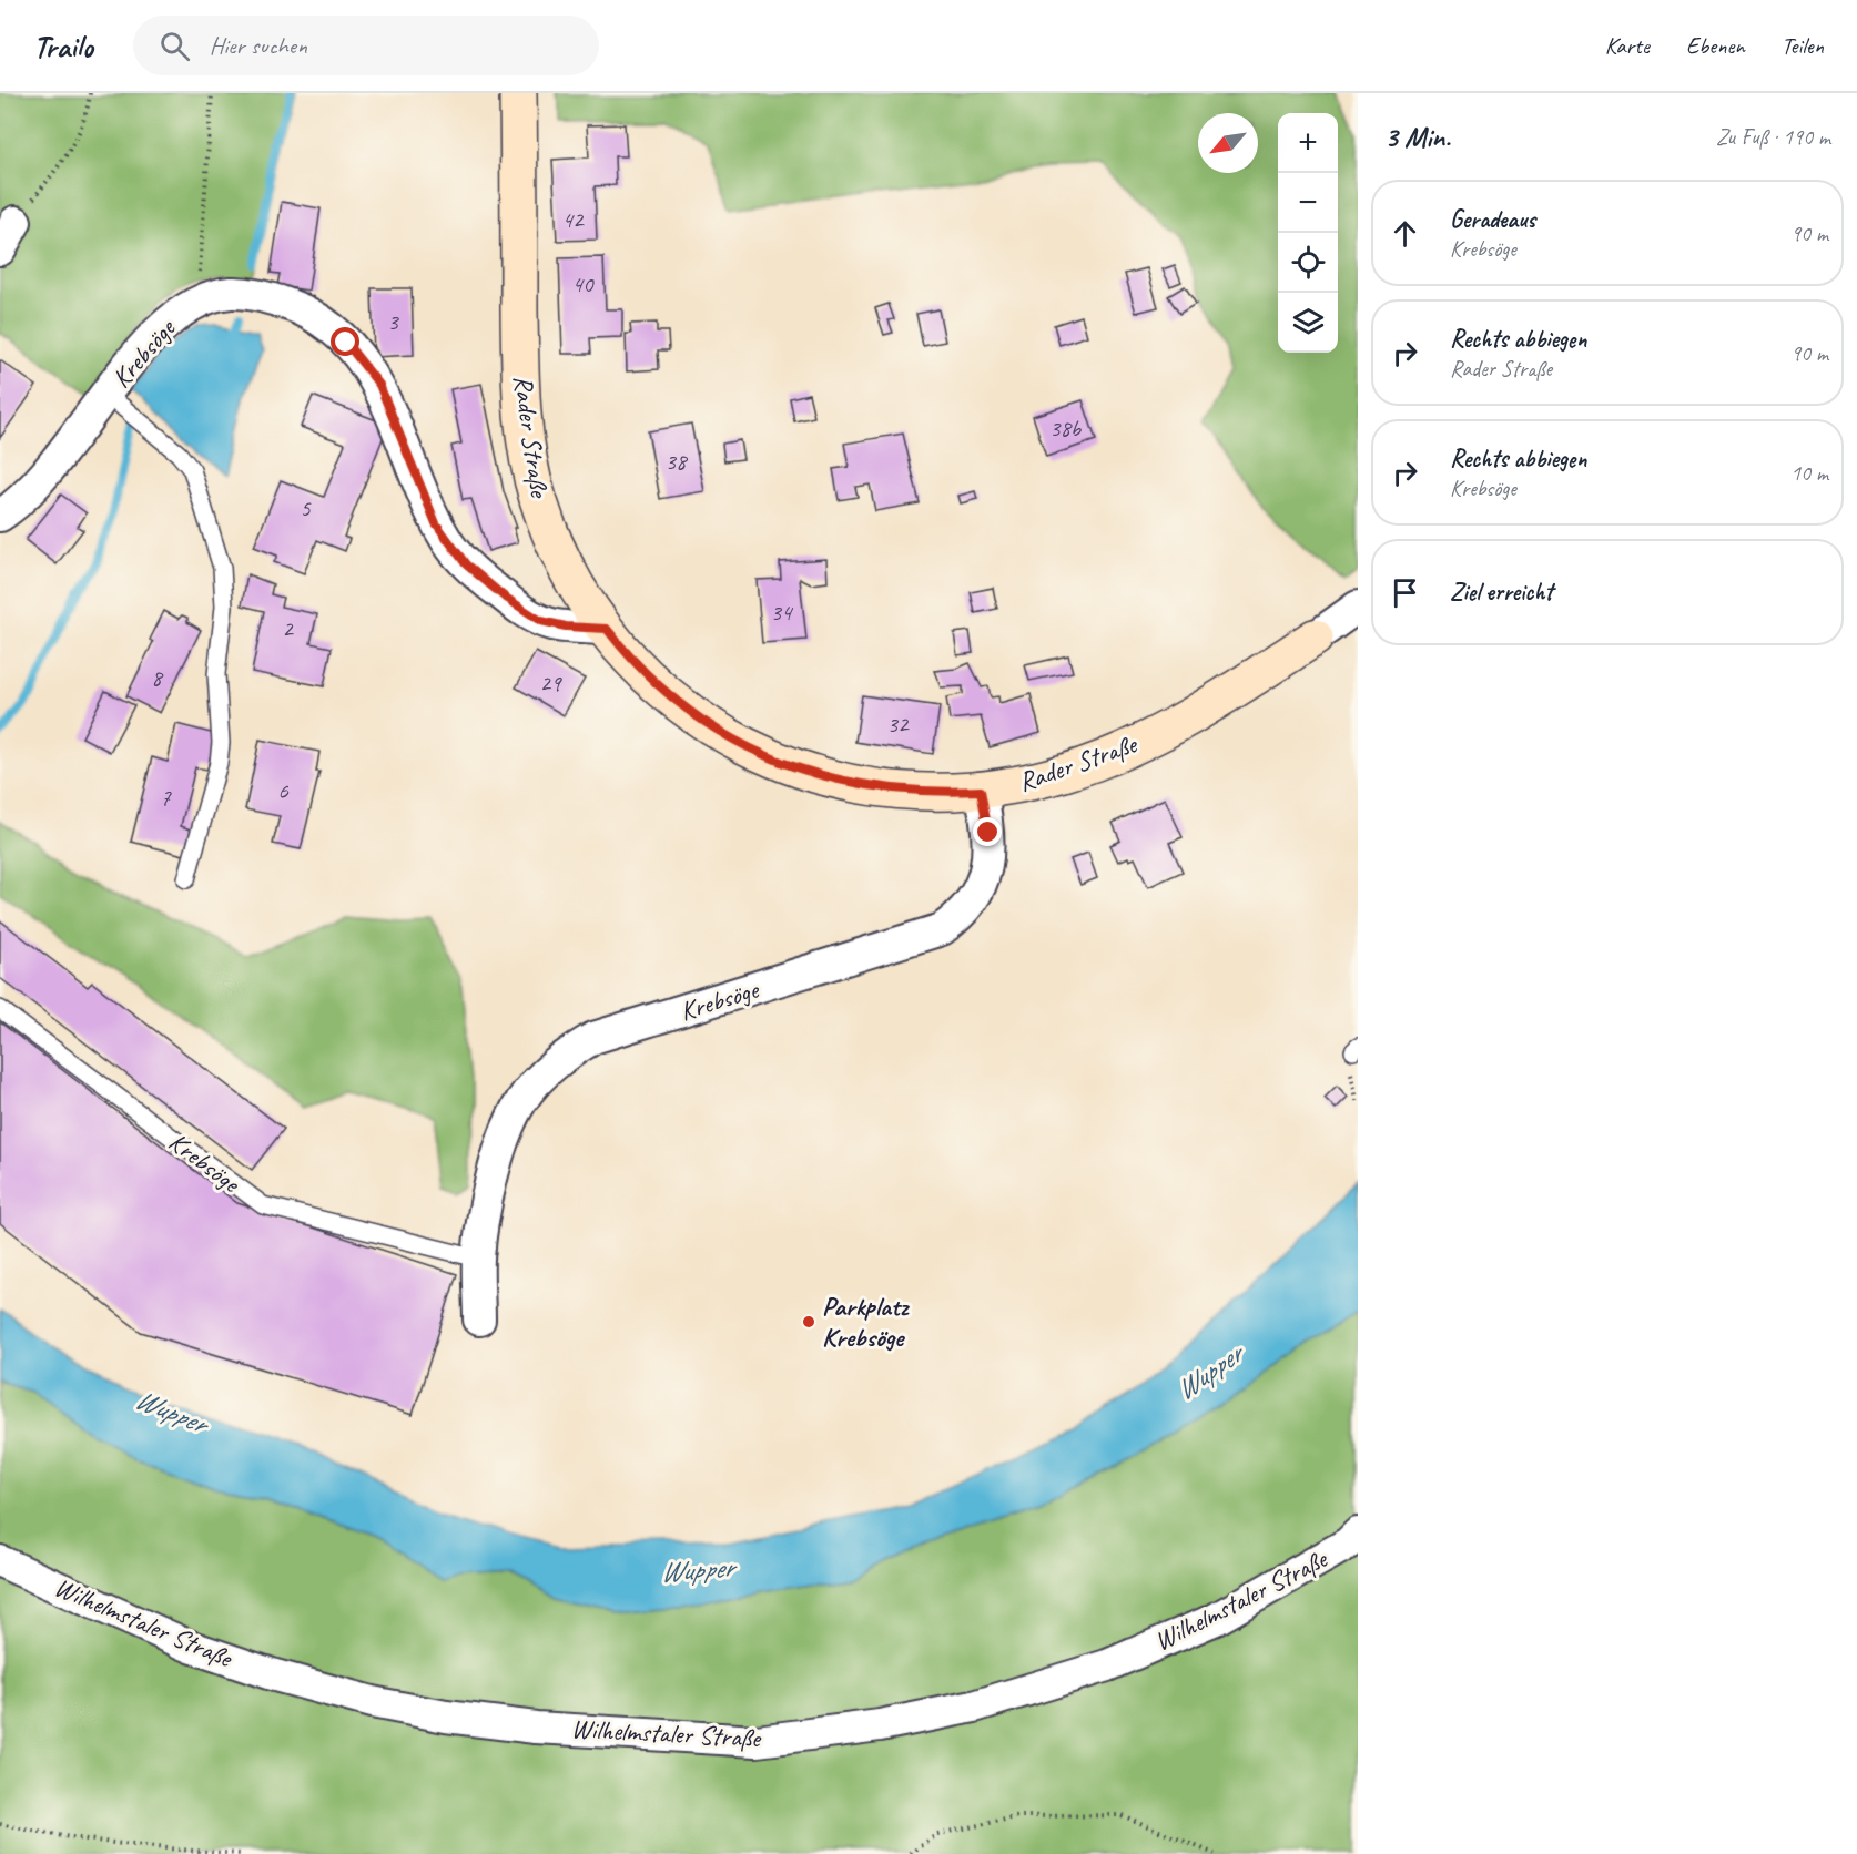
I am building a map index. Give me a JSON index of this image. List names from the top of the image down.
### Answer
{
  "streets": {
    "street": ["Krebsöge", "Rader Straße", "Wilhelmstaler Straße"]
  },
  "crossings": [
    ["Krebsöge", "Rader Straße"]
  ],
  "water": ["Wupper"],
  "places": ["Parkplatz Krebsöge"],
  "house_numbers": [
    "42",
    "40",
    "3",
    "38b",
    "38",
    "5",
    "34",
    "2",
    "8",
    "29",
    "32",
    "6",
    "7"
  ],
  "north": "bottom left",
  "page": {
    "header": "Trailo",
    "search": "Hier suchen",
    "nav": ["Karte", "Ebenen", "Teilen"],
    "heading": ["3 Min.", "Zu Fuß · 190 m"],
    "map_buttons": ["+", "−"],
    "list": [
      ["Geradeaus", "Krebsöge", "90 m"],
      ["Rechts abbiegen", "Rader Straße", "90 m"],
      ["Rechts abbiegen", "Krebsöge", "10 m"],
      "Ziel erreicht"
    ]
  }
}
